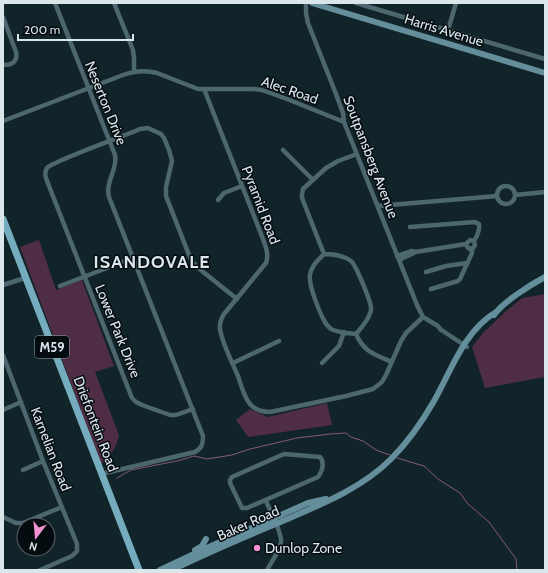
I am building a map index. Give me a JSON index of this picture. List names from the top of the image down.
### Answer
{
  "streets": {
    "main road": [
      "Harris Avenue",
      "M59",
      "Driefontein Road",
      "Baker Road"
    ],
    "street": [
      "Alec Road",
      "Neserton Drive",
      "Soutpansberg Avenue",
      "Pyramid Road",
      "Lower Park Drive",
      "Karnelian Road"
    ]
  },
  "crossings": [
    ["Alec Road", "Soutpansberg Avenue"],
    ["Alec Road", "Pyramid Road"],
    ["Neserton Drive", "Lower Park Drive"],
    ["Neserton Drive", "Driefontein Road"],
    ["Soutpansberg Avenue", "Pyramid Road"]
  ],
  "districts": ["ISANDOVALE"],
  "places": ["Dunlop Zone"],
  "scale_bar": "200 m",
  "north": "bottom"
}
